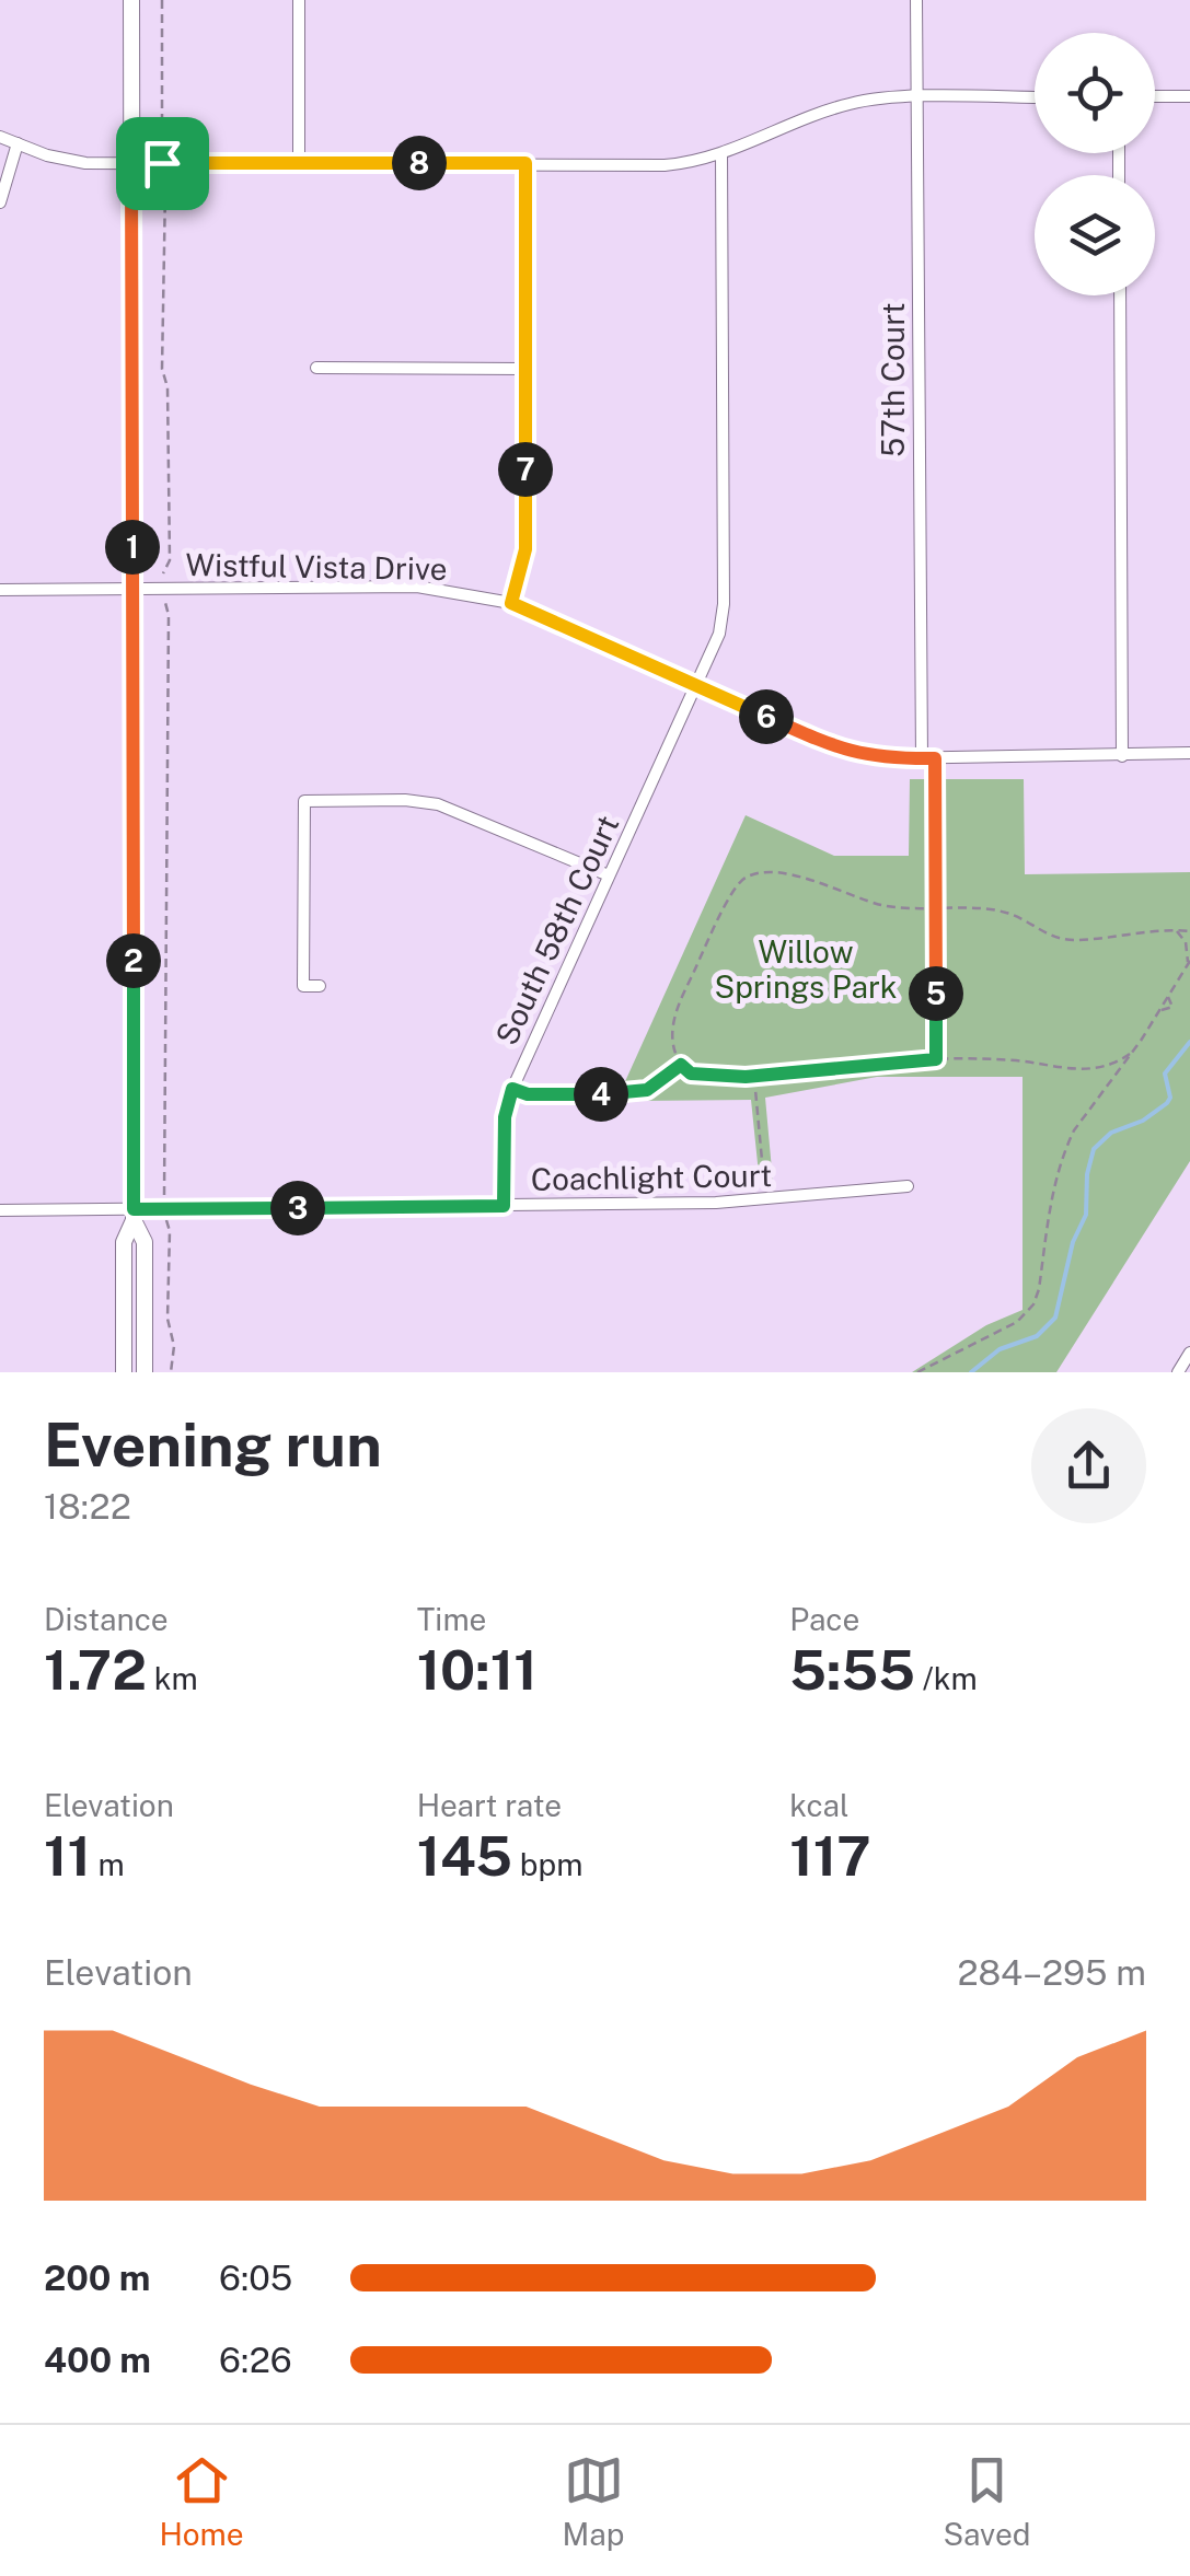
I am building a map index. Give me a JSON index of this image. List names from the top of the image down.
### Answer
{
  "streets": {
    "street": [
      "57th Court",
      "Wistful Vista Drive",
      "South 58th Court",
      "Coachlight Court"
    ]
  },
  "crossings": [
    ["57th Court", "Wistful Vista Drive"],
    ["Wistful Vista Drive", "South 58th Court"],
    ["South 58th Court", "Coachlight Court"]
  ],
  "parks": ["Willow Springs Park"],
  "page": {
    "pins": [
      "8",
      "7",
      "1",
      "6",
      "2",
      "5",
      "4",
      "3"
    ],
    "heading": ["Evening run", "18:22"],
    "stats": [
      ["Distance", "1.72 km"],
      ["Time", "10:11"],
      ["Pace", "5:55 /km"],
      ["Elevation", "11 m"],
      ["Heart rate", "145 bpm"],
      ["kcal", "117"]
    ],
    "chart": ["Elevation", "284–295 m"],
    "list": [
      {
        "name": "200 m",
        "note": "6:05"
      },
      {
        "name": "400 m",
        "note": "6:26"
      }
    ],
    "tabs": ["Home", "Map", "Saved"]
  }
}
